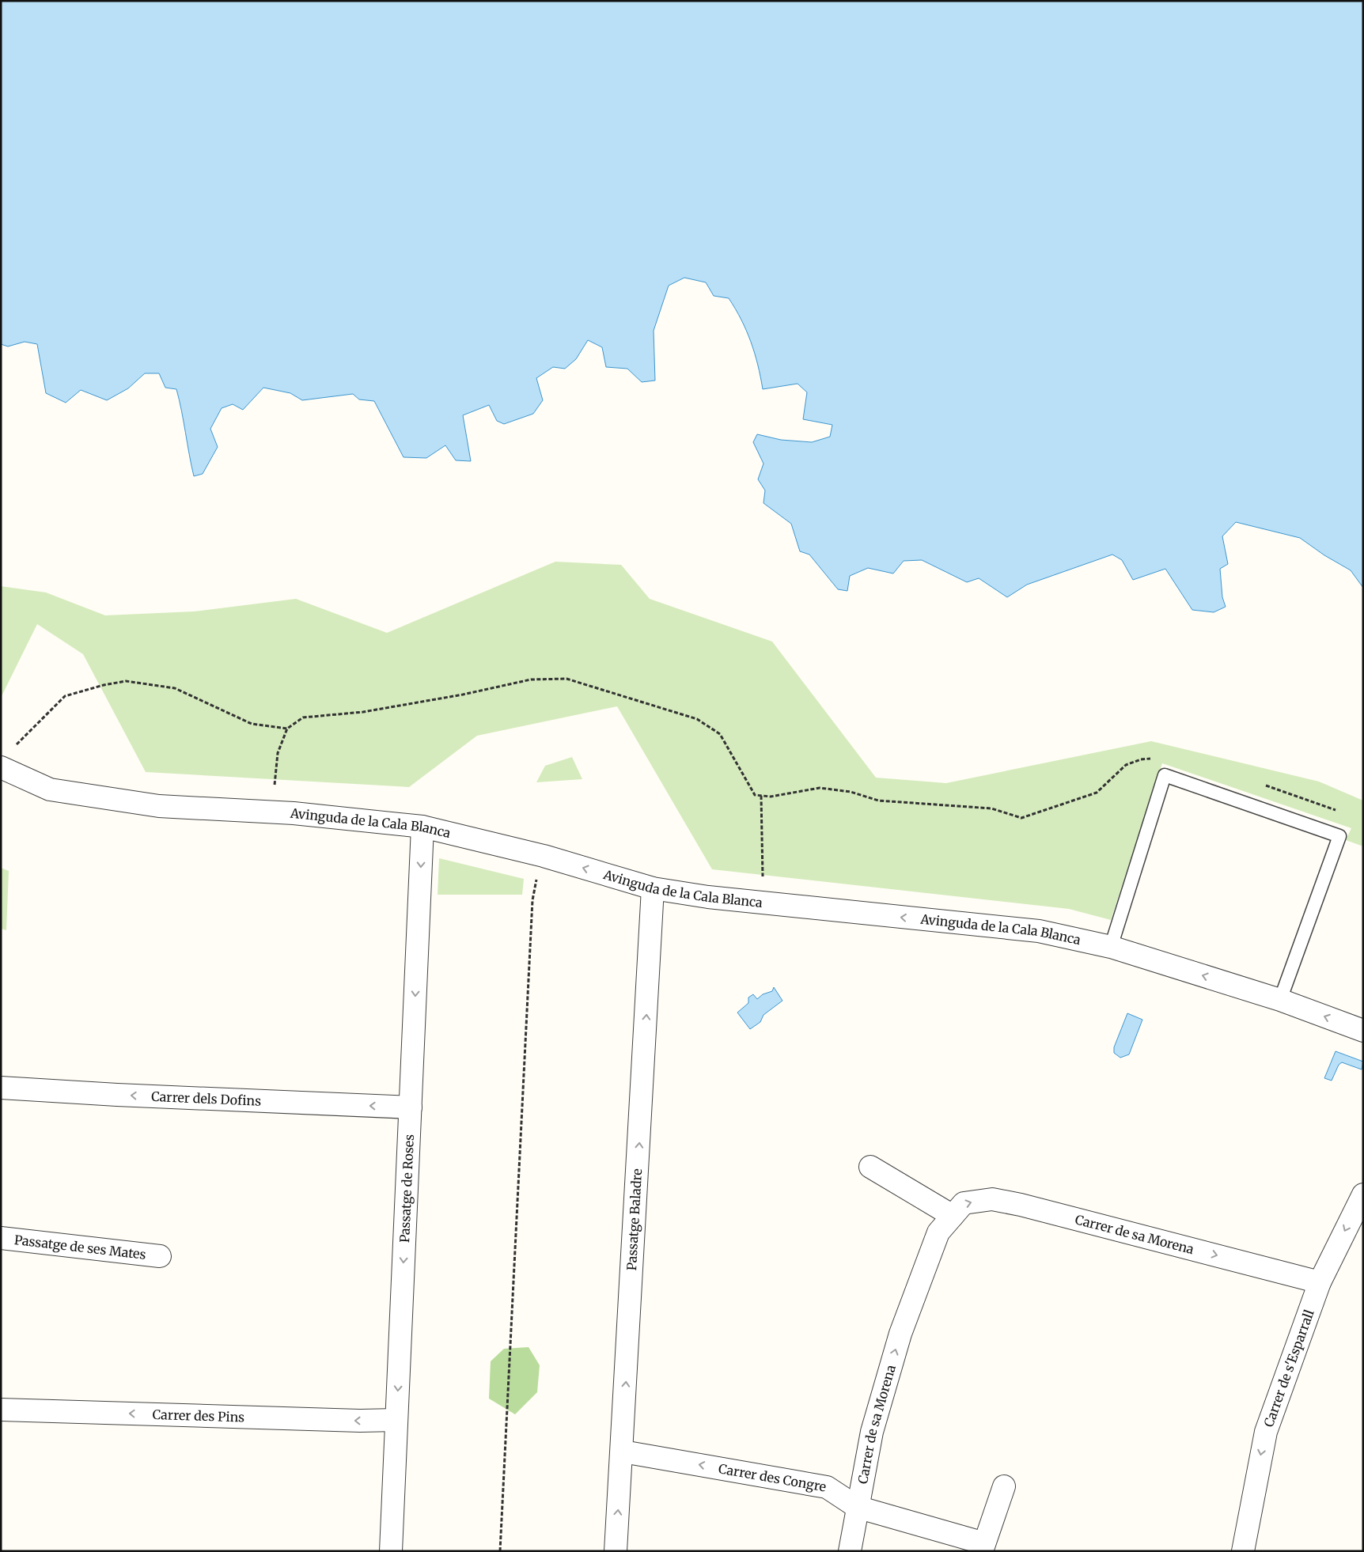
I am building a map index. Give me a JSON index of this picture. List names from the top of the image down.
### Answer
{
  "streets": {
    "street": [
      "Avinguda de la Cala Blanca",
      "Carrer dels Dofins",
      "Passatge de Roses",
      "Passatge Baladre",
      "Carrer de sa Morena",
      "Passatge de ses Mates",
      "Carrer de s'Esparrall",
      "Carrer des Pins",
      "Carrer des Congre"
    ]
  },
  "crossings": [
    ["Avinguda de la Cala Blanca", "Passatge de Roses"],
    ["Avinguda de la Cala Blanca", "Passatge Baladre"],
    ["Carrer dels Dofins", "Passatge de Roses"],
    ["Passatge de Roses", "Carrer des Pins"],
    ["Passatge Baladre", "Carrer des Congre"],
    ["Carrer de sa Morena", "Carrer de s'Esparrall"],
    ["Carrer de sa Morena", "Carrer des Congre"]
  ],
  "one_way": [
    "Avinguda de la Cala Blanca",
    "Carrer dels Dofins",
    "Passatge de Roses",
    "Passatge Baladre",
    "Carrer de s'Esparrall",
    "Carrer des Pins",
    "Carrer des Congre"
  ]
}
